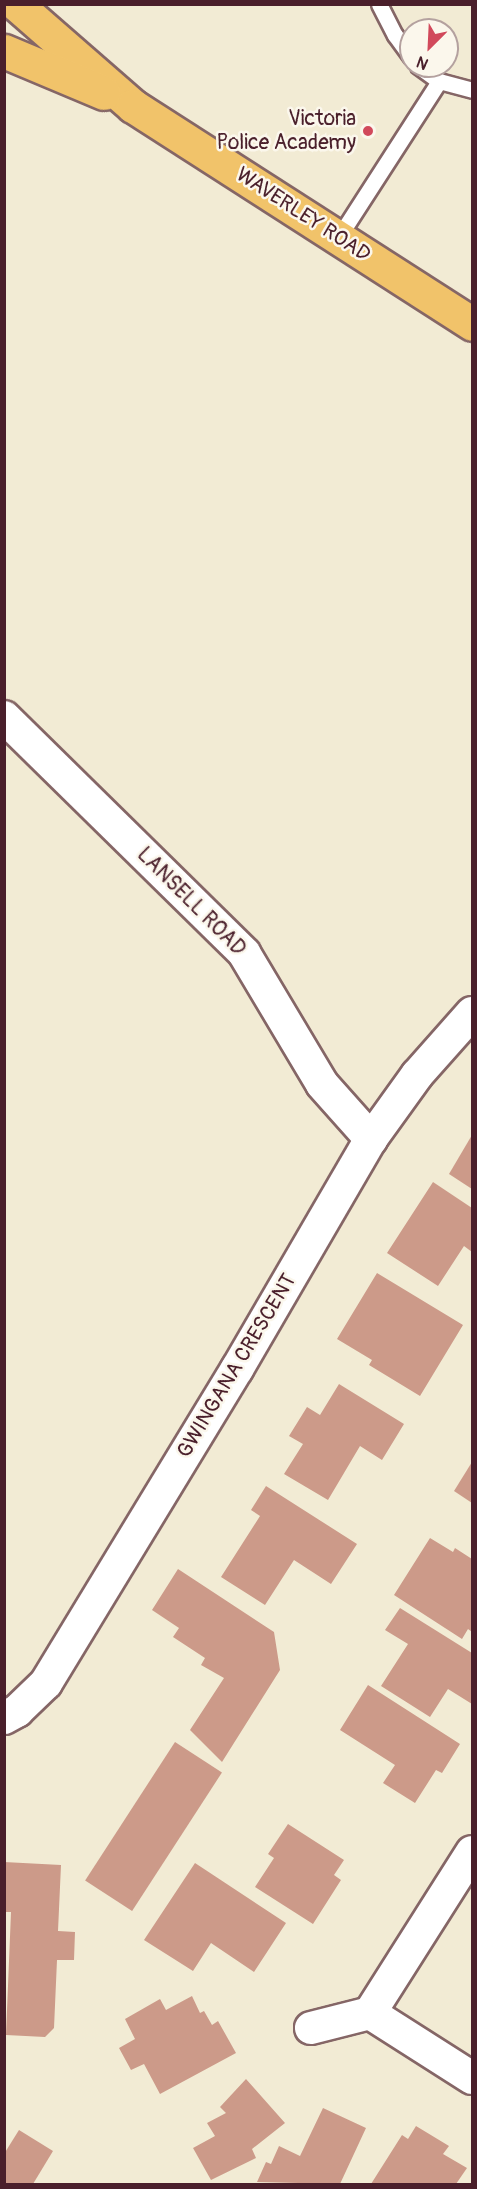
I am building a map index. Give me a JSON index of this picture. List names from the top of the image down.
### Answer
{
  "streets": {
    "main road": ["WAVERLEY ROAD"],
    "street": ["LANSELL ROAD", "GWINGANA CRESCENT"]
  },
  "crossings": [
    ["LANSELL ROAD", "GWINGANA CRESCENT"]
  ],
  "places": ["Victoria Police Academy"],
  "north": "bottom left"
}
